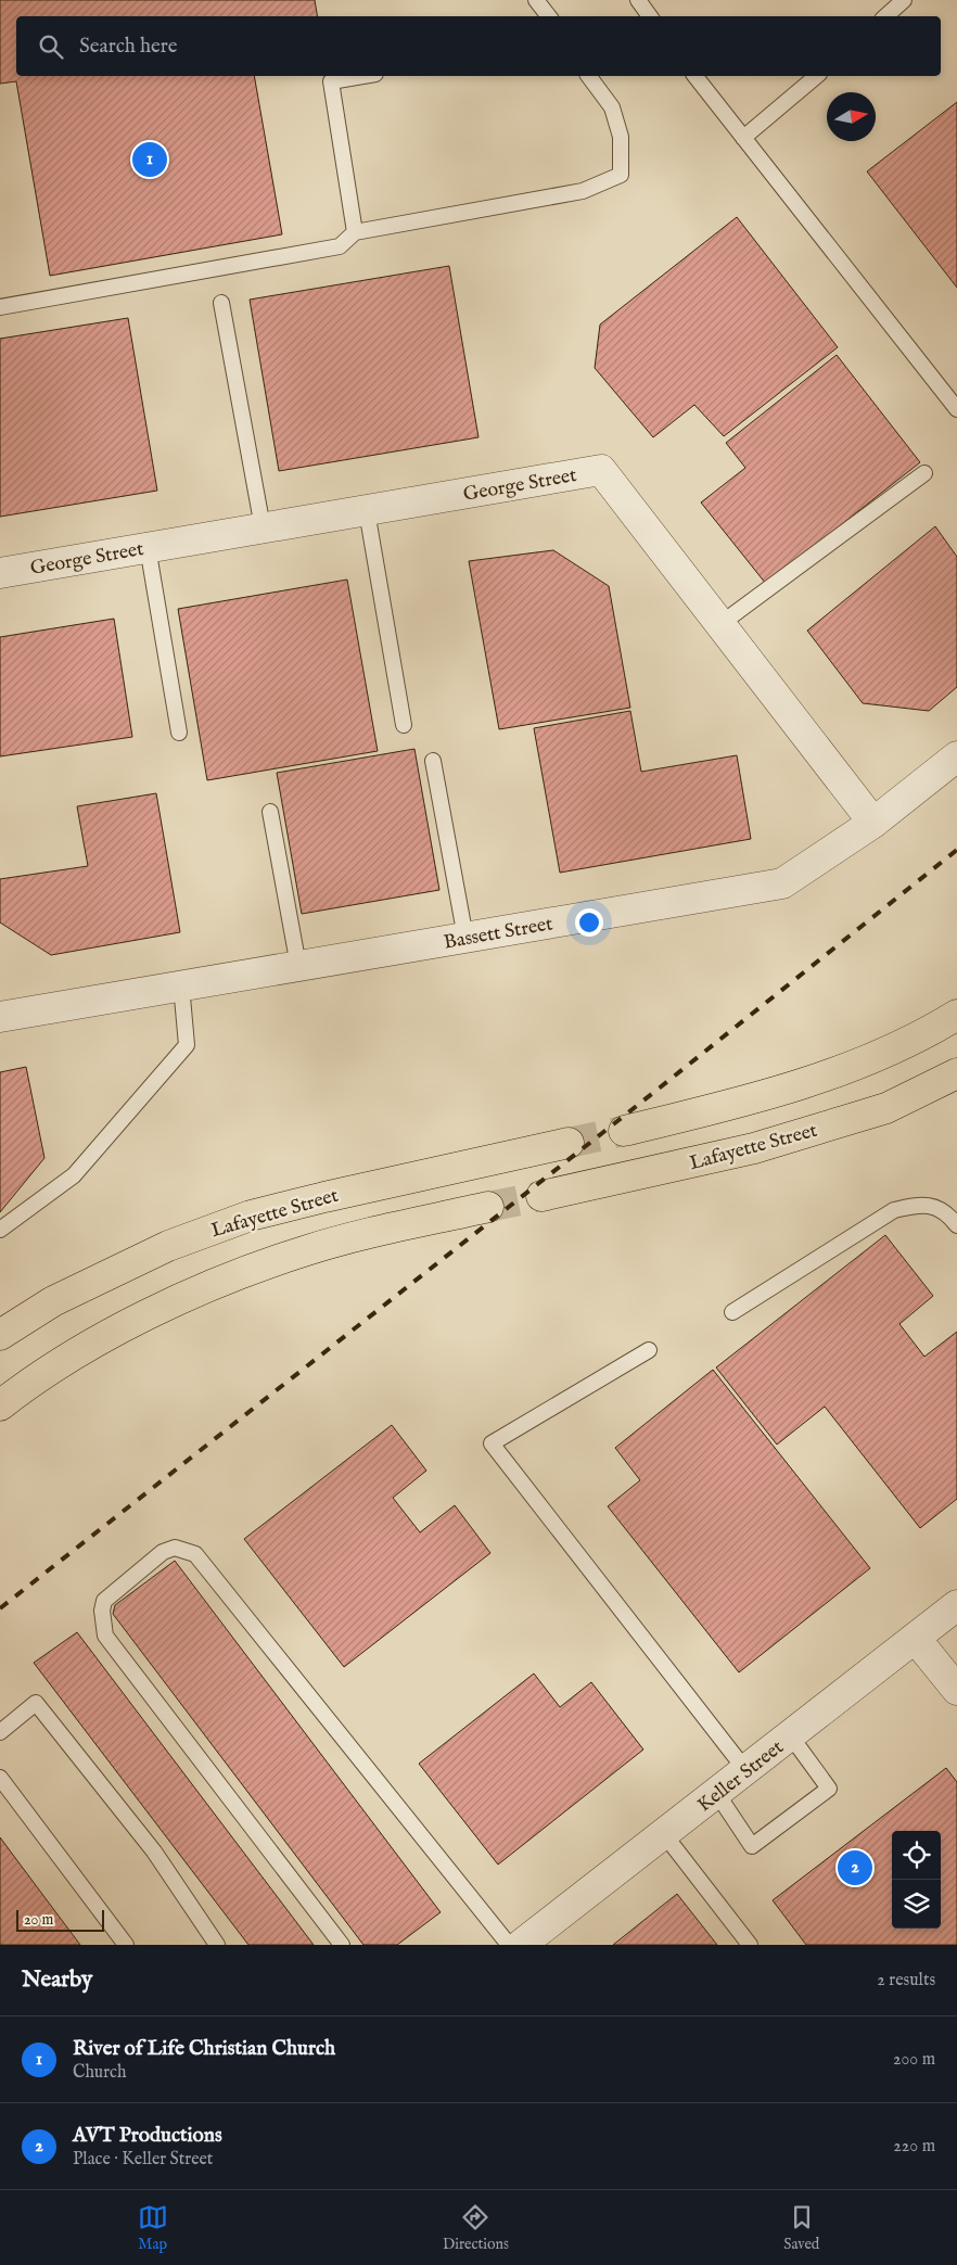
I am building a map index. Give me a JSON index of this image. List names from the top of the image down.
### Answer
{
  "streets": {
    "main road": ["Lafayette Street"],
    "street": ["George Street", "Bassett Street", "Keller Street"]
  },
  "crossings": [
    ["George Street", "Bassett Street"]
  ],
  "scale_bar": "20 m",
  "north": "right",
  "page": {
    "search": "Search here",
    "pins": ["1", "2"],
    "scale": "20 m",
    "heading": ["Nearby", "2 results"],
    "list": [
      {
        "mark": "1",
        "name": "River of Life Christian Church",
        "note": "Church",
        "value": "200 m"
      },
      {
        "mark": "2",
        "name": "AVT Productions",
        "note": "Place · Keller Street",
        "value": "220 m"
      }
    ],
    "nav": ["Map", "Directions", "Saved"]
  }
}
